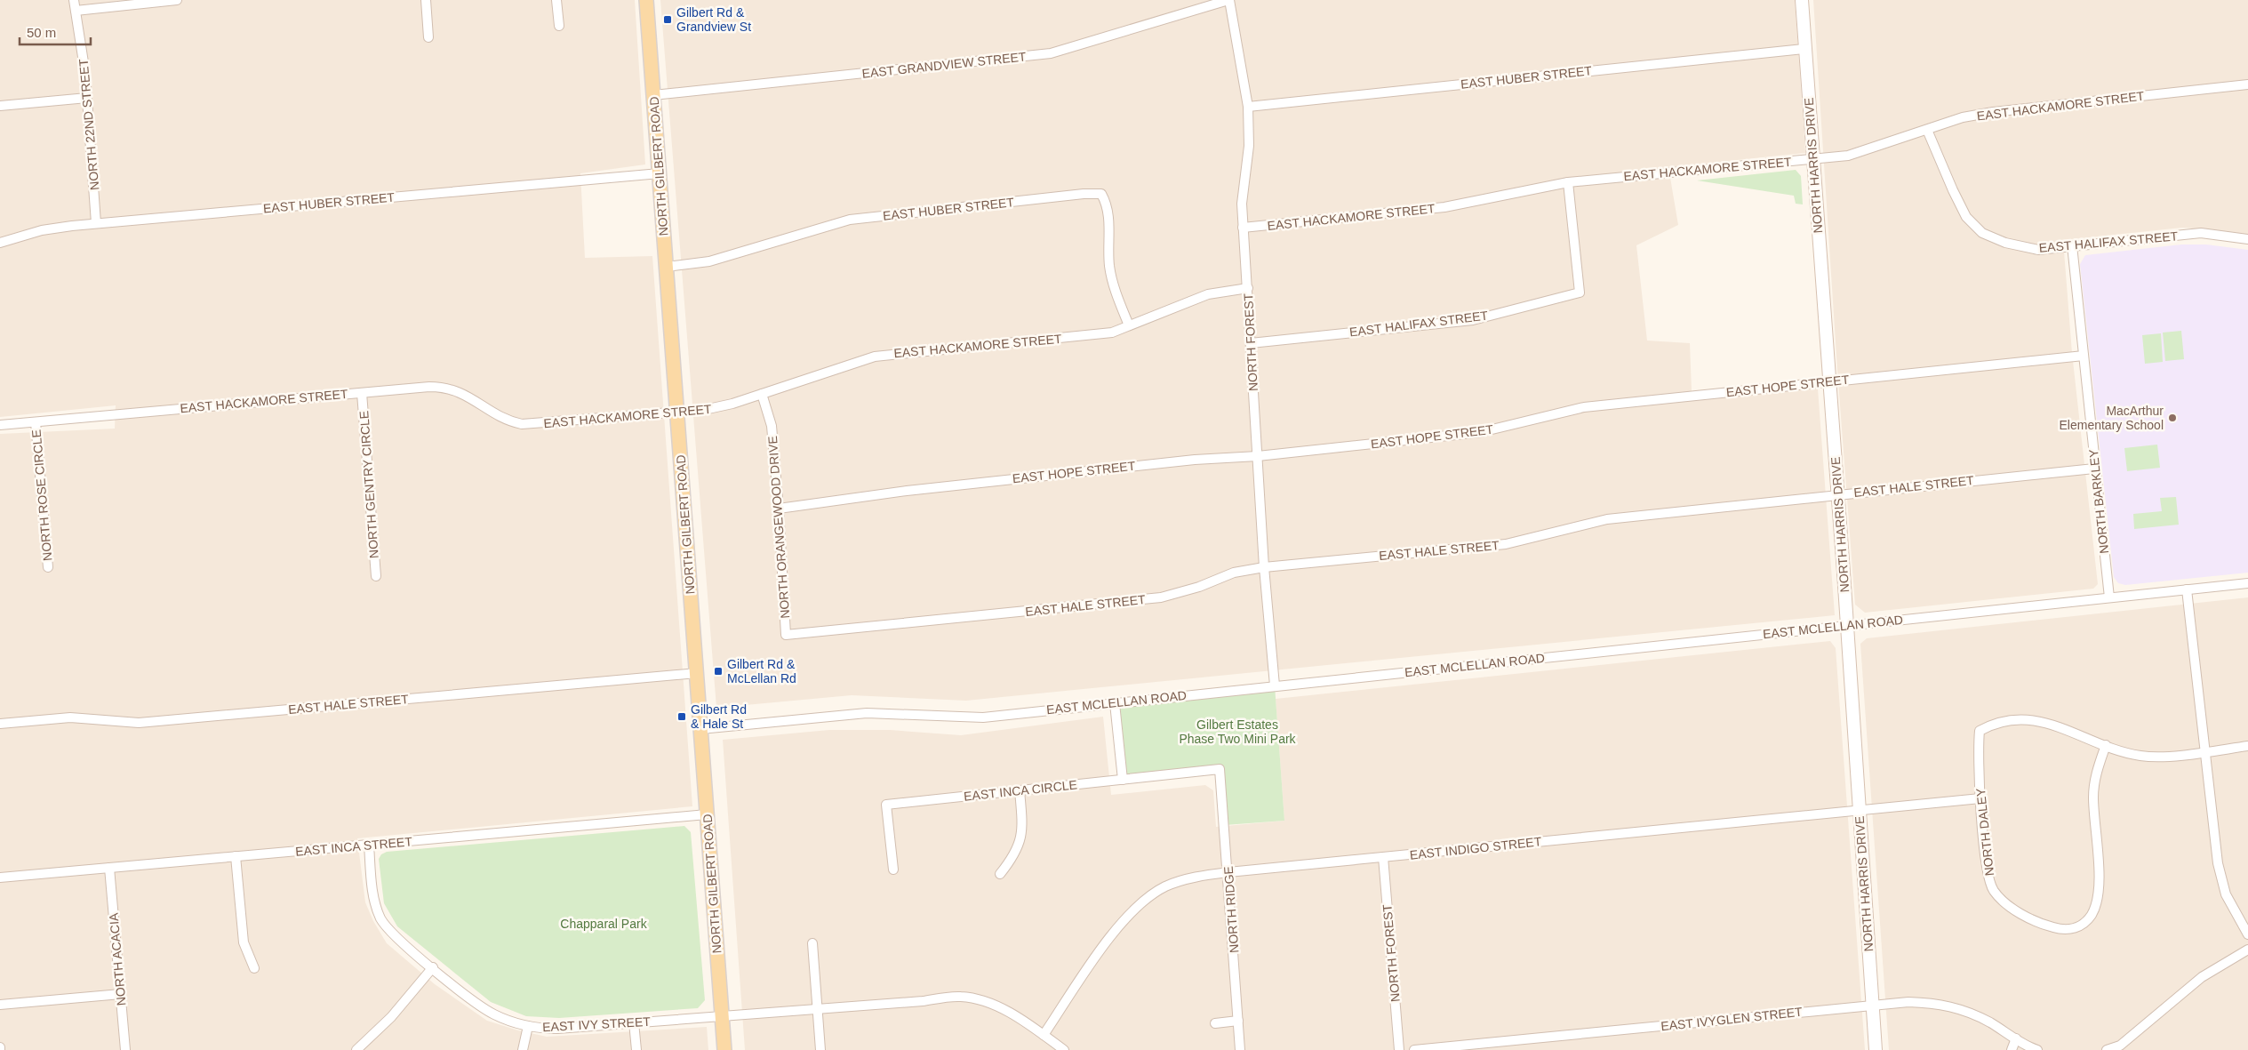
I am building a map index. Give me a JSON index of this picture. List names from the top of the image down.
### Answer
{
  "streets": {
    "main road": ["NORTH GILBERT ROAD"],
    "street": [
      "EAST GRANDVIEW STREET",
      "EAST HUBER STREET",
      "EAST HACKAMORE STREET",
      "NORTH 22ND STREET",
      "NORTH HARRIS DRIVE",
      "EAST HALIFAX STREET",
      "NORTH FOREST",
      "EAST HOPE STREET",
      "NORTH GENTRY CIRCLE",
      "EAST HALE STREET",
      "NORTH ROSE CIRCLE",
      "NORTH BARKLEY",
      "NORTH ORANGEWOOD DRIVE",
      "EAST MCLELLAN ROAD",
      "EAST INCA CIRCLE",
      "NORTH DALEY",
      "EAST INCA STREET",
      "EAST INDIGO STREET",
      "NORTH RIDGE",
      "NORTH ACACIA",
      "EAST IVYGLEN STREET",
      "EAST IVY STREET"
    ]
  },
  "crossings": [
    ["EAST GRANDVIEW STREET", "NORTH GILBERT ROAD"],
    ["EAST GRANDVIEW STREET", "NORTH FOREST"],
    ["EAST HUBER STREET", "EAST HACKAMORE STREET"],
    ["EAST HUBER STREET", "NORTH 22ND STREET"],
    ["EAST HUBER STREET", "NORTH HARRIS DRIVE"],
    ["EAST HUBER STREET", "NORTH GILBERT ROAD"],
    ["EAST HUBER STREET", "NORTH FOREST"],
    ["EAST HACKAMORE STREET", "NORTH HARRIS DRIVE"],
    ["EAST HACKAMORE STREET", "NORTH GILBERT ROAD"],
    ["EAST HACKAMORE STREET", "EAST HALIFAX STREET"],
    ["EAST HACKAMORE STREET", "NORTH FOREST"],
    ["EAST HACKAMORE STREET", "NORTH GENTRY CIRCLE"],
    ["EAST HACKAMORE STREET", "NORTH ROSE CIRCLE"],
    ["EAST HACKAMORE STREET", "NORTH ORANGEWOOD DRIVE"],
    ["NORTH HARRIS DRIVE", "EAST HOPE STREET"],
    ["NORTH HARRIS DRIVE", "EAST HALE STREET"],
    ["NORTH HARRIS DRIVE", "EAST MCLELLAN ROAD"],
    ["NORTH HARRIS DRIVE", "EAST INDIGO STREET"],
    ["NORTH HARRIS DRIVE", "EAST IVYGLEN STREET"],
    ["NORTH GILBERT ROAD", "EAST HALE STREET"],
    ["NORTH GILBERT ROAD", "EAST MCLELLAN ROAD"],
    ["NORTH GILBERT ROAD", "EAST INCA STREET"],
    ["NORTH GILBERT ROAD", "EAST IVY STREET"],
    ["EAST HALIFAX STREET", "NORTH FOREST"],
    ["EAST HALIFAX STREET", "NORTH BARKLEY"],
    ["NORTH FOREST", "EAST HOPE STREET"],
    ["NORTH FOREST", "EAST HALE STREET"],
    ["NORTH FOREST", "EAST MCLELLAN ROAD"],
    ["NORTH FOREST", "EAST INDIGO STREET"],
    ["EAST HOPE STREET", "NORTH BARKLEY"],
    ["EAST HOPE STREET", "NORTH ORANGEWOOD DRIVE"],
    ["EAST HALE STREET", "NORTH BARKLEY"],
    ["EAST HALE STREET", "NORTH ORANGEWOOD DRIVE"],
    ["NORTH BARKLEY", "EAST MCLELLAN ROAD"],
    ["EAST INCA CIRCLE", "NORTH RIDGE"],
    ["NORTH DALEY", "EAST INDIGO STREET"],
    ["EAST INCA STREET", "NORTH ACACIA"],
    ["EAST INCA STREET", "EAST IVY STREET"],
    ["EAST INDIGO STREET", "NORTH RIDGE"],
    ["EAST INDIGO STREET", "EAST IVY STREET"]
  ],
  "parks": ["Gilbert Estates Phase Two Mini Park", "Chapparal Park"],
  "places": {
    "transit": ["Gilbert Rd & Grandview St", "Gilbert Rd & McLellan Rd", "Gilbert Rd & Hale St"],
    "other": ["MacArthur Elementary School"]
  },
  "scale_bar": "50 m"
}
